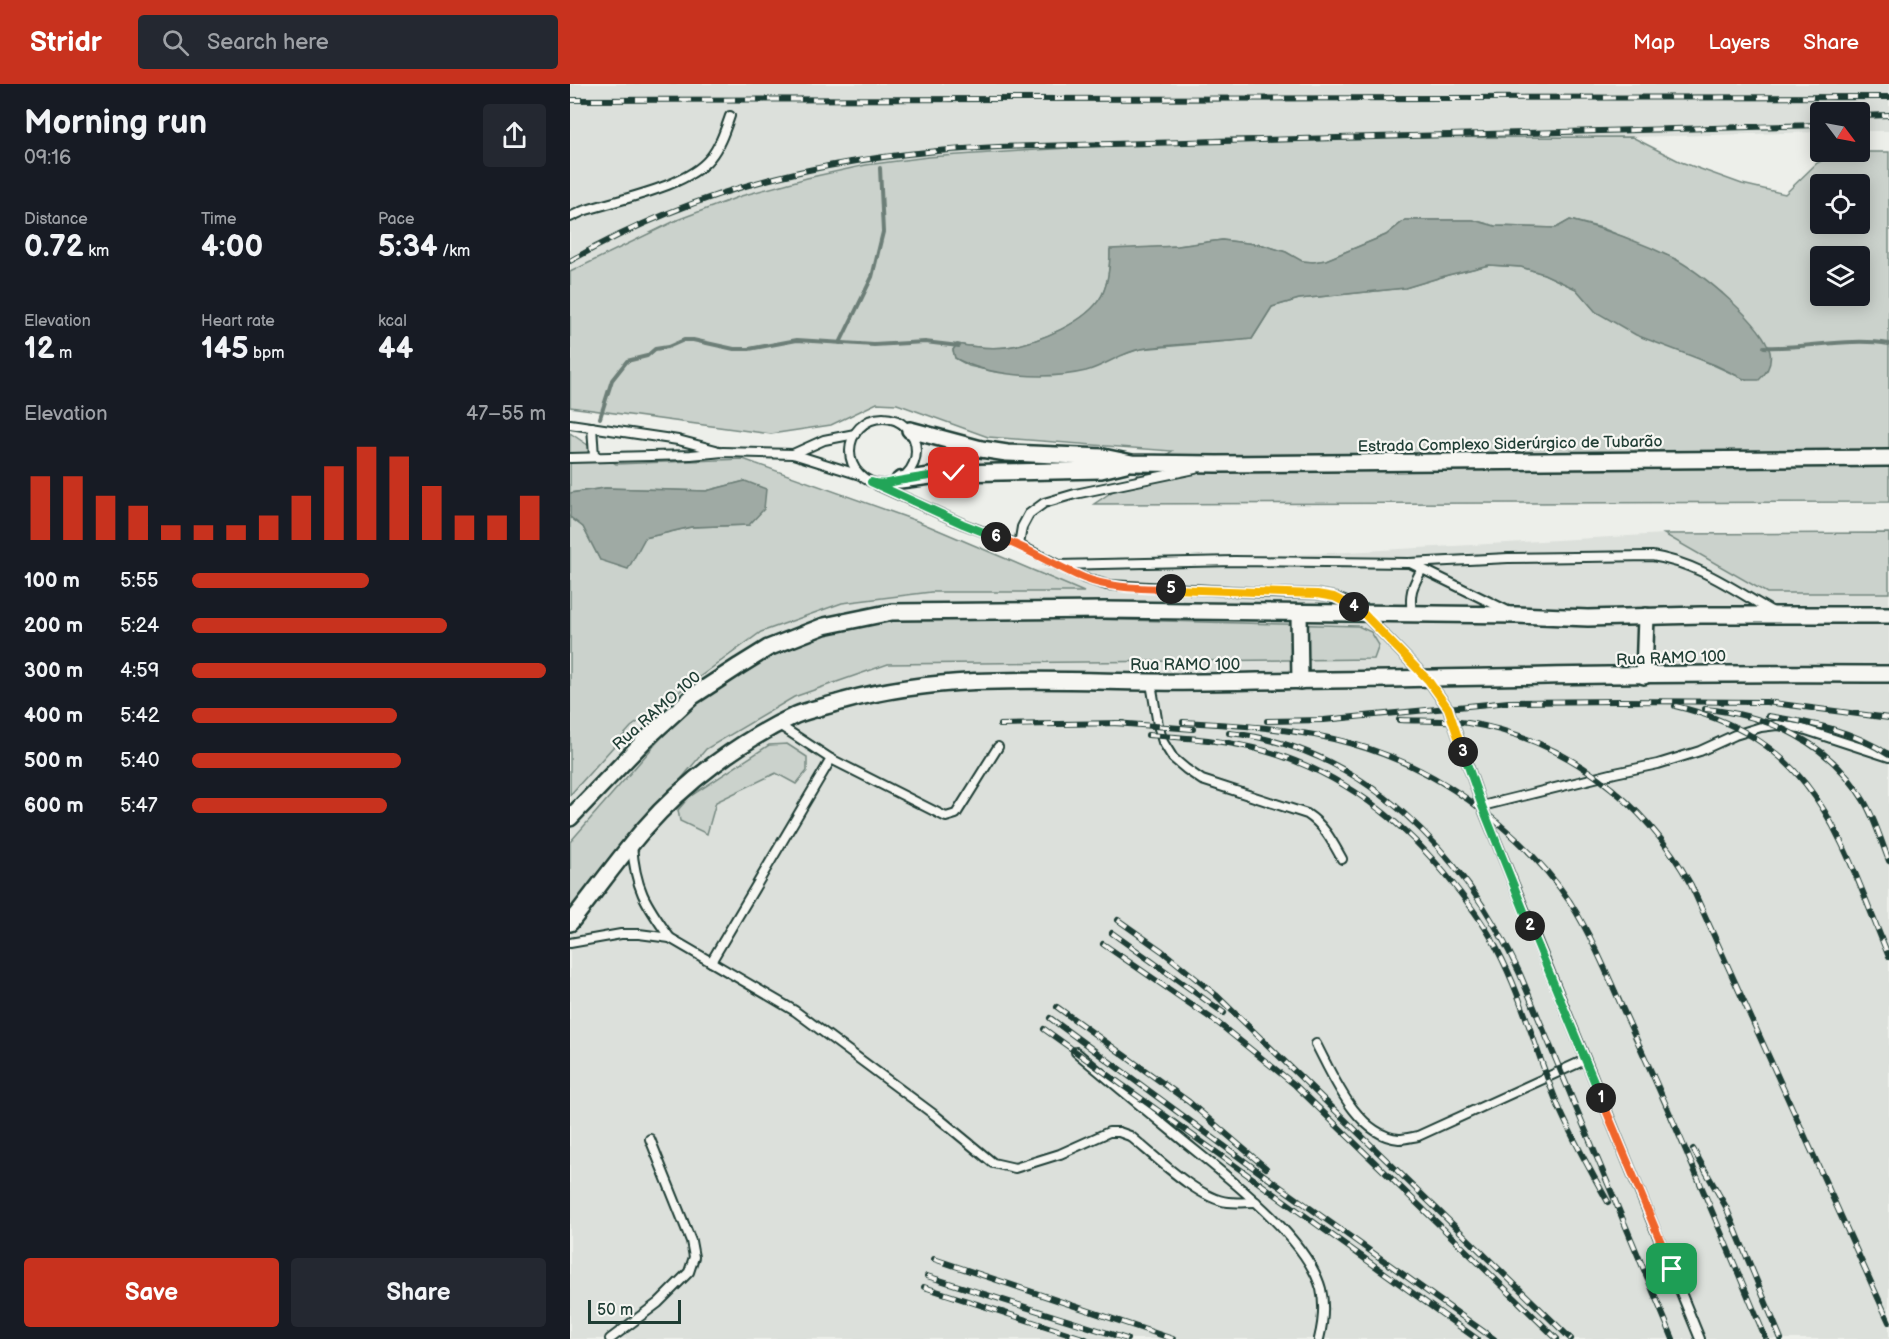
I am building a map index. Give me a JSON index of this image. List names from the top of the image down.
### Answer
{
  "streets": {
    "street": ["Estrada Complexo Siderúrgico de Tubarão", "Rua RAMO 100"]
  },
  "scale_bar": "50 m",
  "north": "bottom right",
  "page": {
    "header": "Stridr",
    "search": "Search here",
    "nav": ["Map", "Layers", "Share"],
    "heading": ["Morning run", "09:16"],
    "stats": [
      ["Distance", "0.72 km"],
      ["Time", "4:00"],
      ["Pace", "5:34 /km"],
      ["Elevation", "12 m"],
      ["Heart rate", "145 bpm"],
      ["kcal", "44"]
    ],
    "chart": ["Elevation", "47–55 m"],
    "pins": [
      "6",
      "5",
      "4",
      "3",
      "2",
      "1"
    ],
    "list": [
      {
        "name": "100 m",
        "note": "5:55"
      },
      {
        "name": "200 m",
        "note": "5:24"
      },
      {
        "name": "300 m",
        "note": "4:59"
      },
      {
        "name": "400 m",
        "note": "5:42"
      },
      {
        "name": "500 m",
        "note": "5:40"
      },
      {
        "name": "600 m",
        "note": "5:47"
      }
    ],
    "buttons": ["Save", "Share"],
    "scale": "50 m"
  }
}
